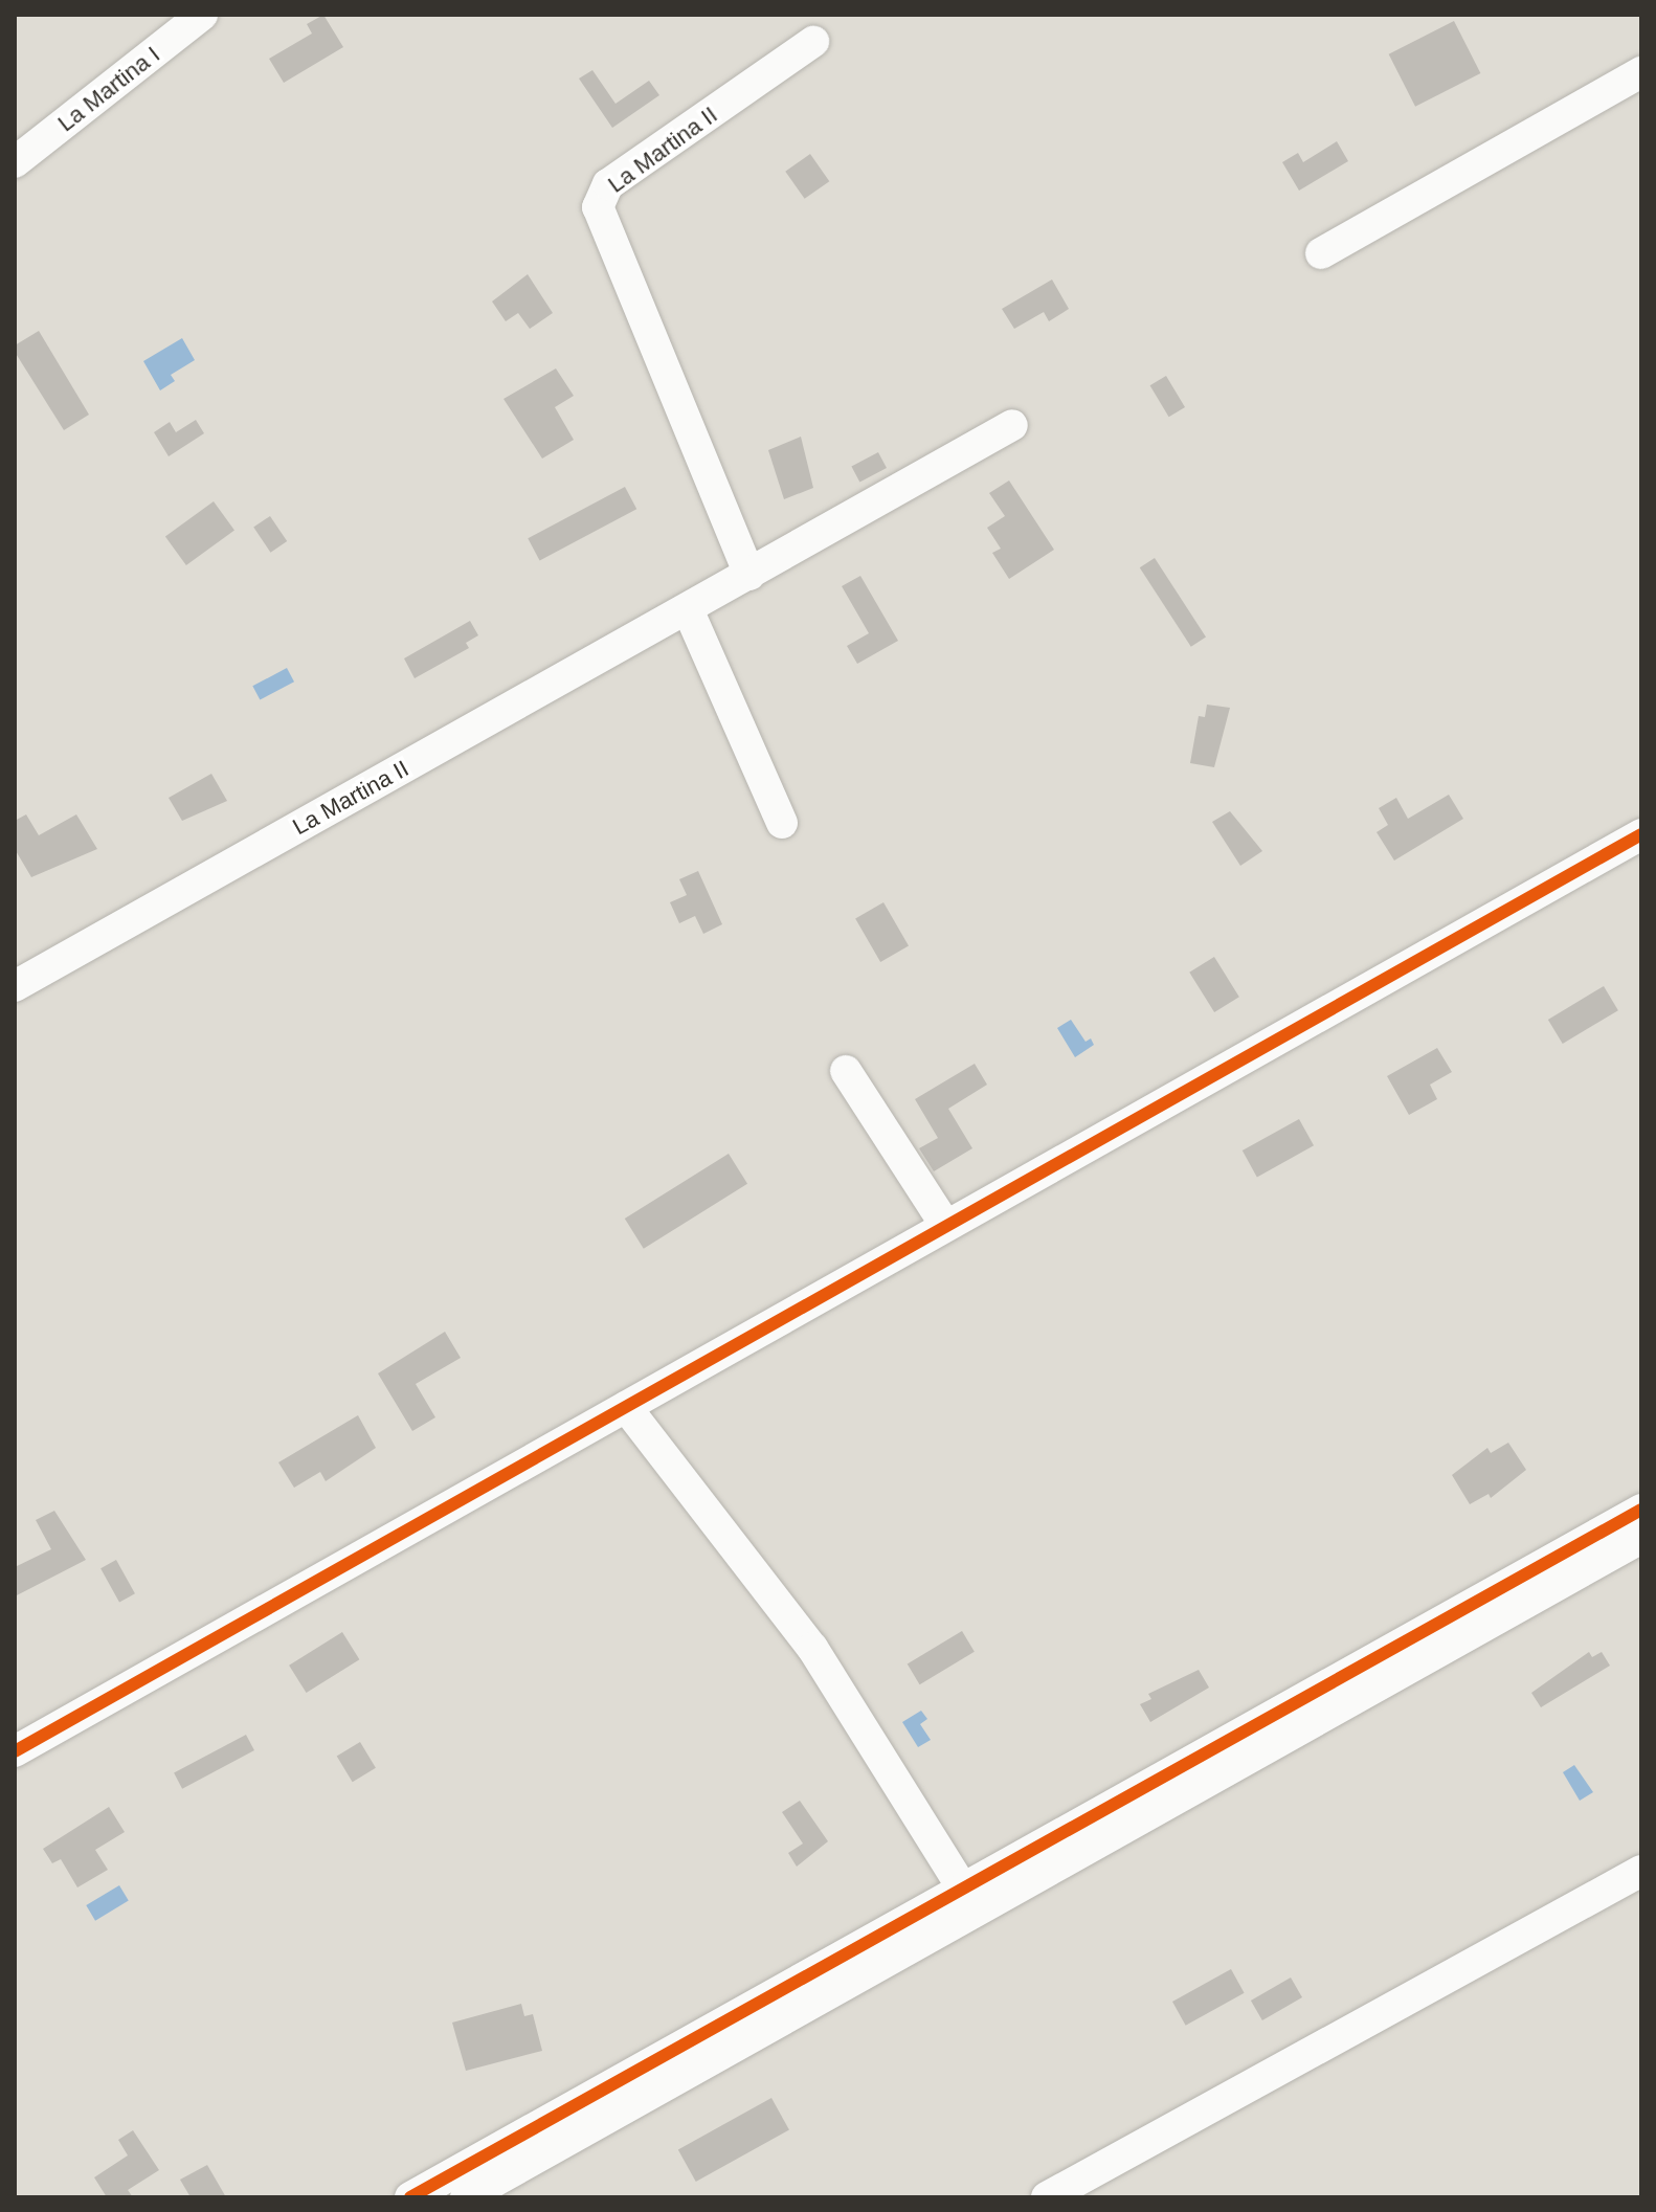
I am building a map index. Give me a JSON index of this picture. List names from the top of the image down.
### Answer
{
  "streets": {
    "street": ["La Martina I", "La Martina II"]
  }
}
